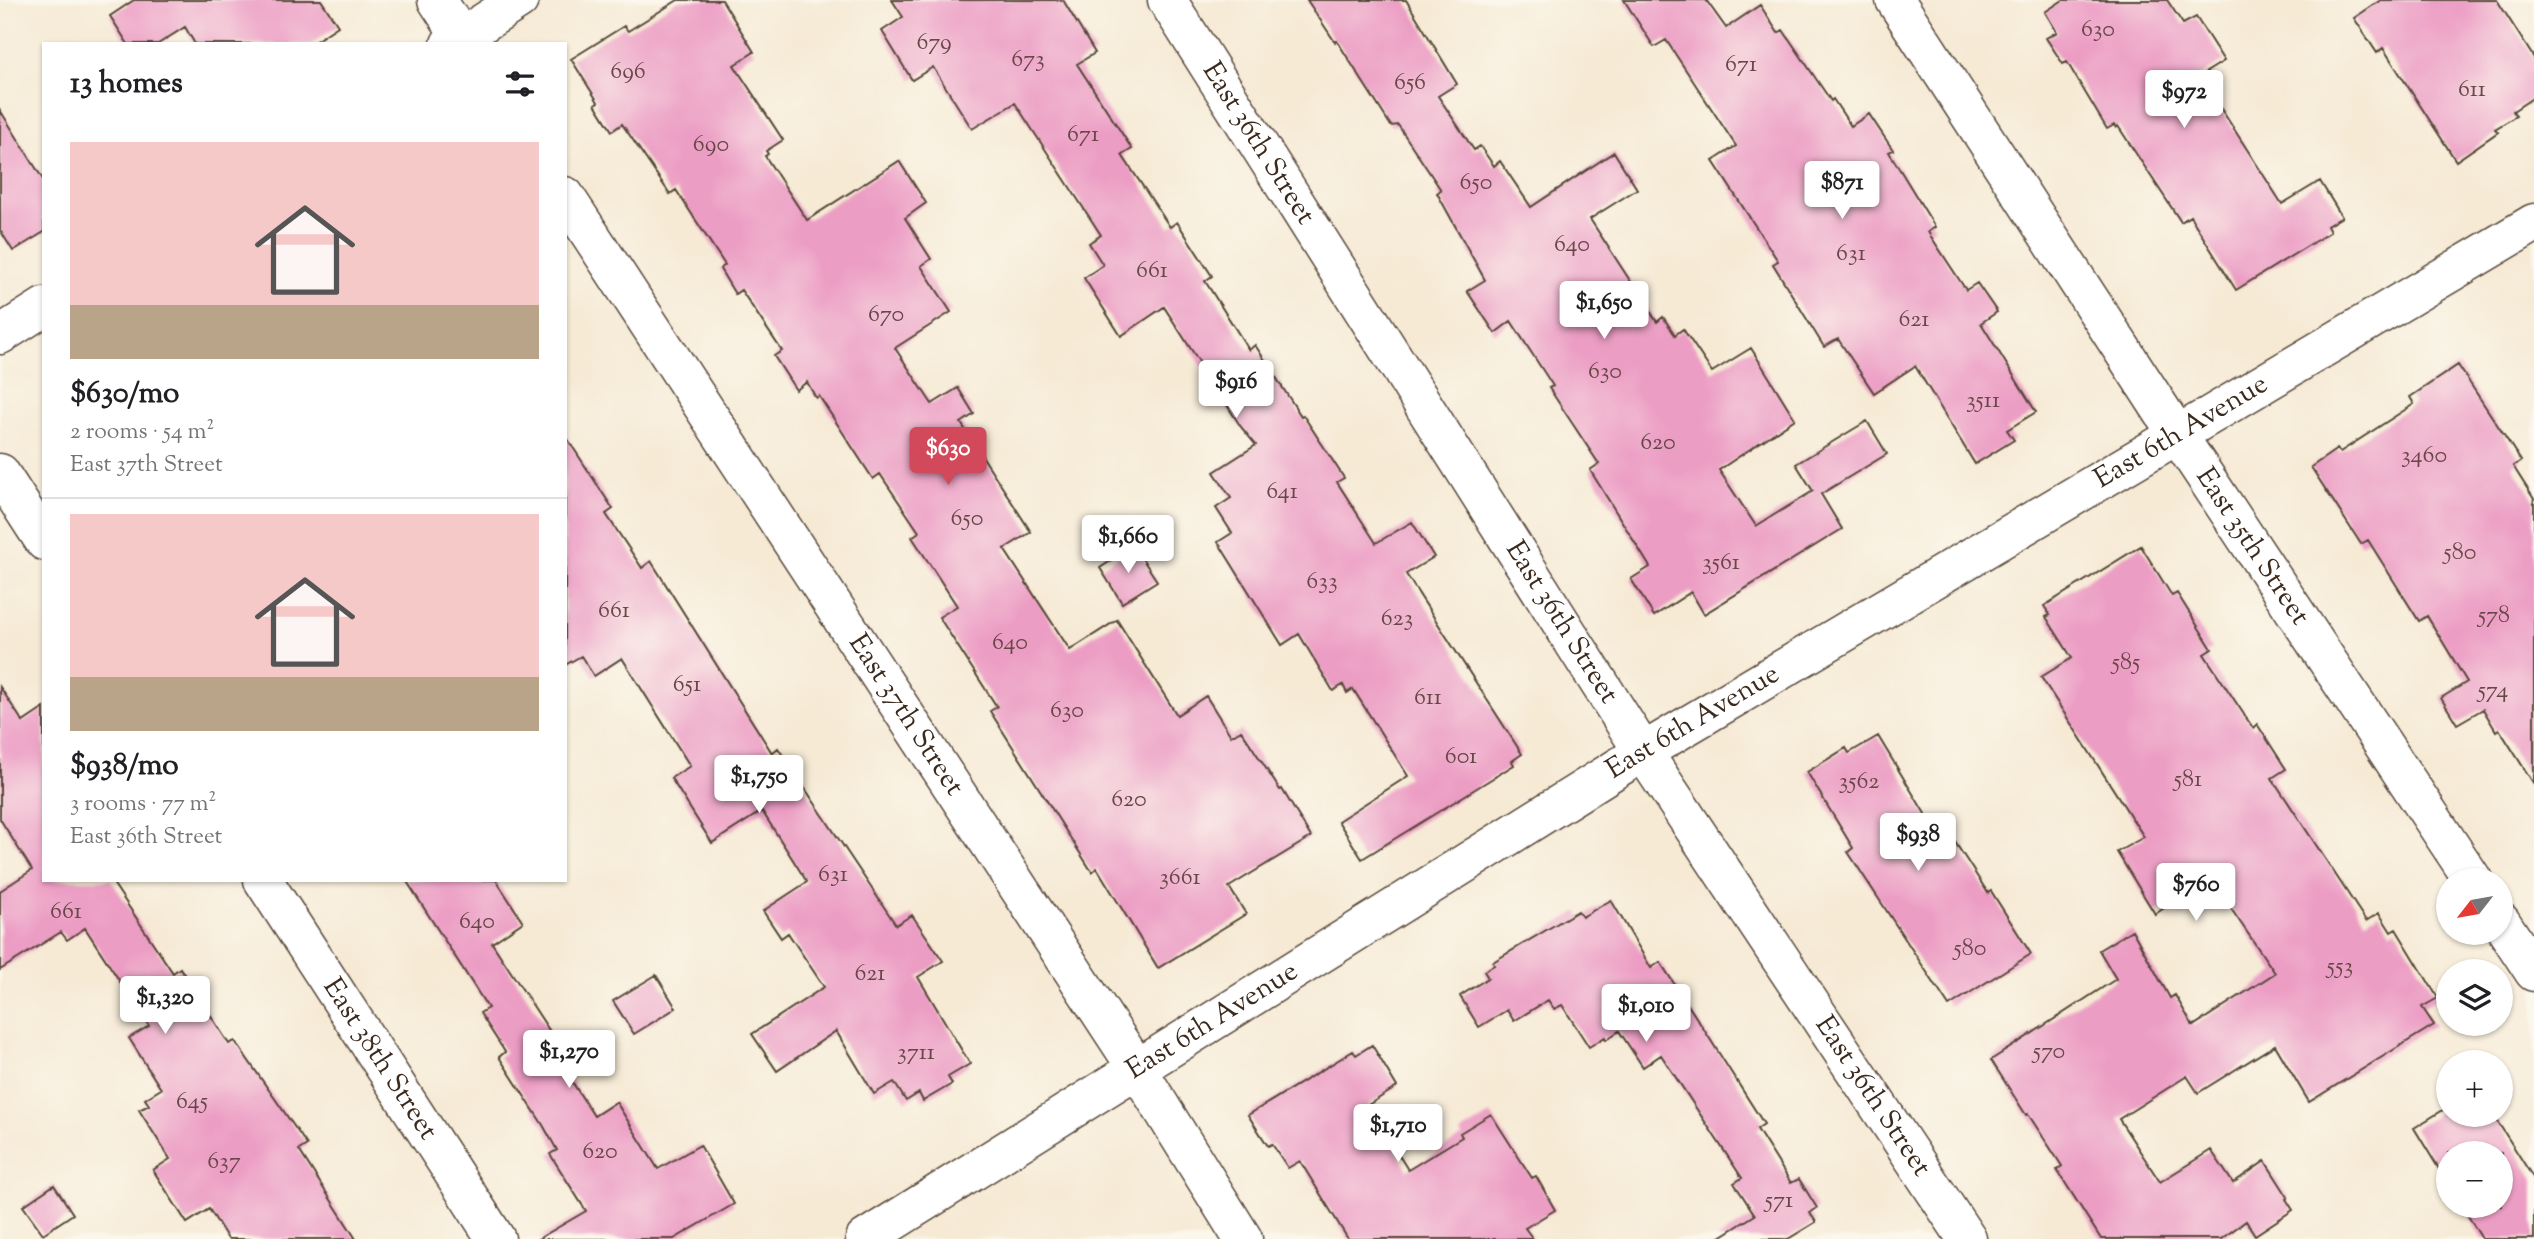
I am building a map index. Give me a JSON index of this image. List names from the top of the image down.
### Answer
{
  "streets": {
    "street": [
      "East 36th Street",
      "East 6th Avenue",
      "East 35th Street",
      "East 37th Street",
      "East 38th Street"
    ]
  },
  "crossings": [
    ["East 36th Street", "East 6th Avenue"],
    ["East 6th Avenue", "East 35th Street"],
    ["East 6th Avenue", "East 37th Street"]
  ],
  "house_numbers": [
    "630",
    "679",
    "673",
    "671",
    "696",
    "656",
    "611",
    "671",
    "690",
    "650",
    "640",
    "631",
    "661",
    "670",
    "621",
    "630",
    "3511",
    "620",
    "3460",
    "641",
    "650",
    "580",
    "3561",
    "633",
    "661",
    "578",
    "623",
    "640",
    "585",
    "651",
    "574",
    "611",
    "630",
    "601",
    "581",
    "3562",
    "620",
    "631",
    "3661",
    "661",
    "640",
    "580",
    "553",
    "621",
    "570",
    "3711",
    "645",
    "620",
    "637",
    "571"
  ],
  "north": "bottom left",
  "page": {
    "heading": "13 homes",
    "price": [
      "$972",
      "$871",
      "$1,650",
      "$916",
      "$630",
      "$1,660",
      "$1,750",
      "$938",
      "$760",
      "$1,320",
      "$1,010",
      "$1,270",
      "$1,710"
    ],
    "list": [
      {
        "name": "$630/mo",
        "note": "2 rooms · 54 m² · East 37th Street"
      },
      {
        "name": "$938/mo",
        "note": "3 rooms · 77 m² · East 36th Street"
      }
    ],
    "map_buttons": ["+", "−"]
  }
}
